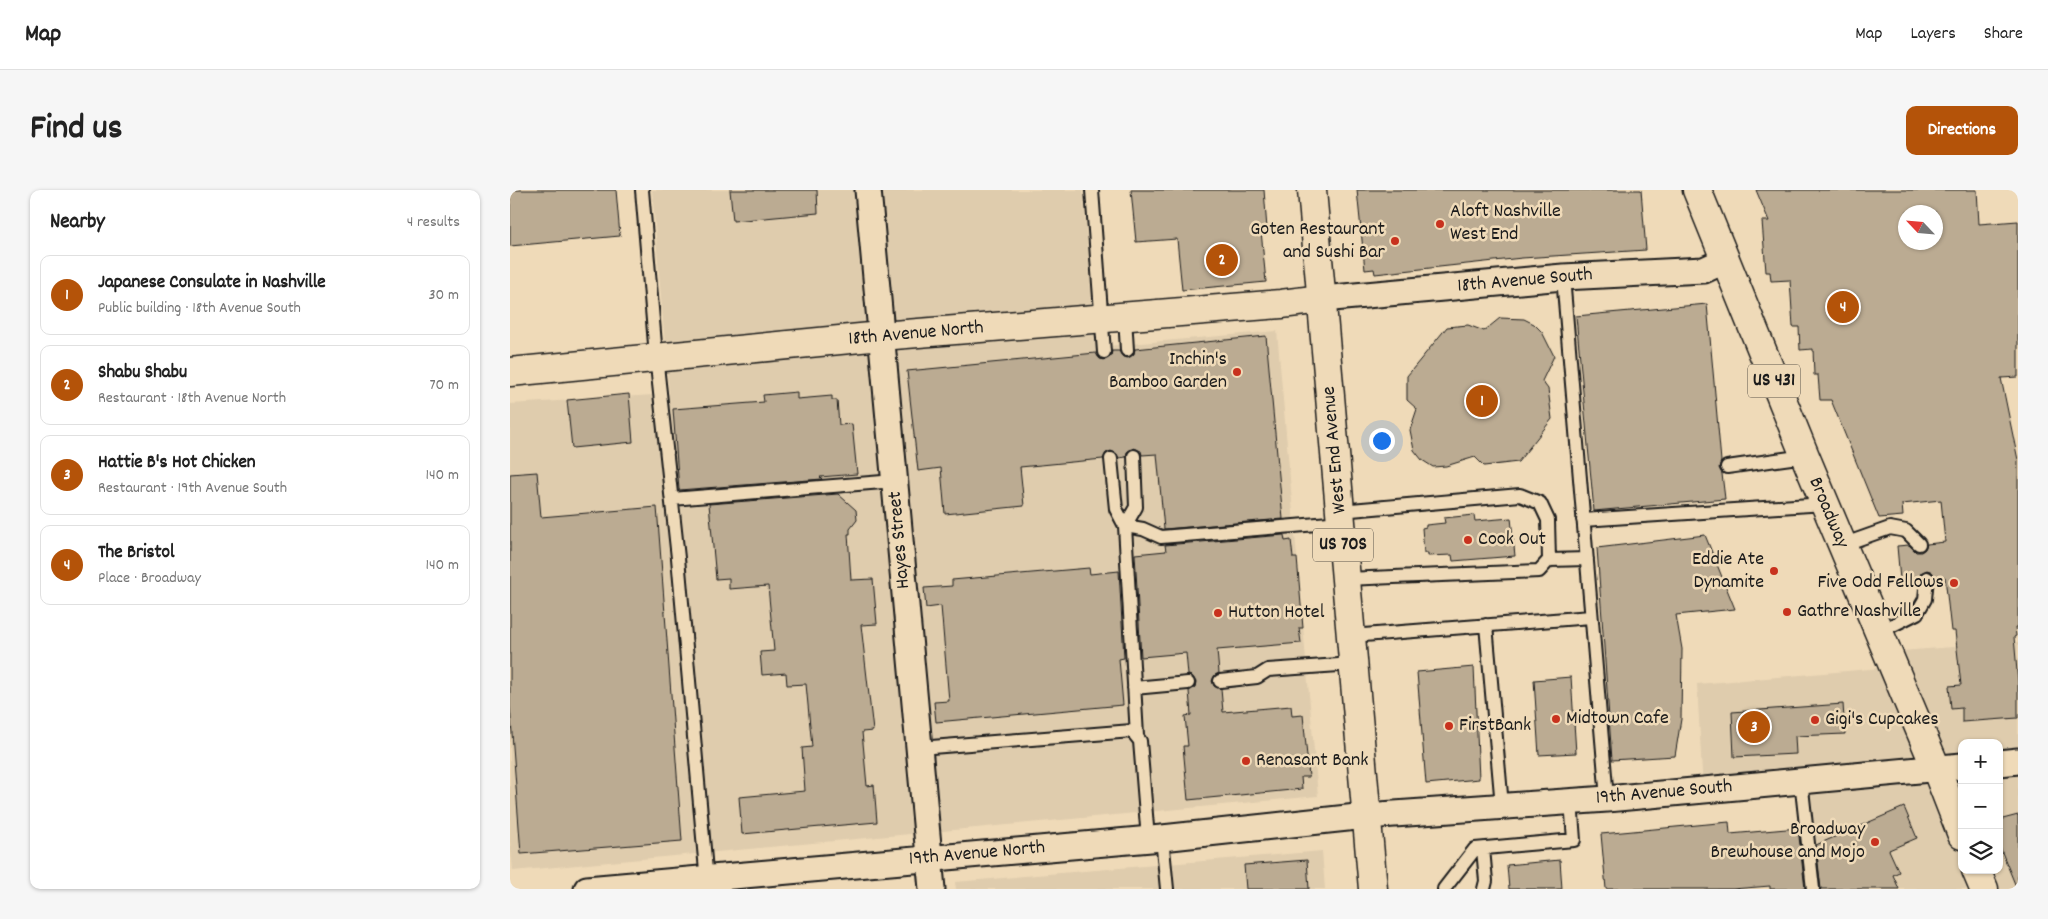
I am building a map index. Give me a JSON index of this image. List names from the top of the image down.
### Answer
{
  "streets": {
    "main road": [
      "18th Avenue North",
      "US 431",
      "West End Avenue",
      "Broadway",
      "US 70S"
    ],
    "street": [
      "18th Avenue South",
      "Hayes Street",
      "19th Avenue South",
      "19th Avenue North"
    ]
  },
  "crossings": [
    ["18th Avenue South", "18th Avenue North"],
    ["18th Avenue South", "West End Avenue"],
    ["18th Avenue South", "Broadway"],
    ["18th Avenue North", "West End Avenue"],
    ["18th Avenue North", "Hayes Street"],
    ["West End Avenue", "19th Avenue South"],
    ["West End Avenue", "19th Avenue North"],
    ["Broadway", "19th Avenue South"],
    ["Hayes Street", "19th Avenue North"],
    ["19th Avenue South", "19th Avenue North"]
  ],
  "places": [
    "Aloft Nashville West End",
    "Goten Restaurant and Sushi Bar",
    "Inchin's Bamboo Garden",
    "Cook Out",
    "Eddie Ate Dynamite",
    "Five Odd Fellows",
    "Gathre Nashville",
    "Hutton Hotel",
    "Midtown Cafe",
    "Gigi's Cupcakes",
    "FirstBank",
    "Renasant Bank",
    "Broadway Brewhouse and Mojo"
  ],
  "north": "top left",
  "page": {
    "header": "Map",
    "nav": ["Map", "Layers", "Share"],
    "title": "Find us",
    "buttons": "Directions",
    "heading": ["Nearby", "4 results"],
    "pins": [
      "2",
      "4",
      "1",
      "3"
    ],
    "list": [
      {
        "mark": "1",
        "name": "Japanese Consulate in Nashville",
        "note": "Public building · 18th Avenue South",
        "value": "30 m"
      },
      {
        "mark": "2",
        "name": "Shabu Shabu",
        "note": "Restaurant · 18th Avenue North",
        "value": "70 m"
      },
      {
        "mark": "3",
        "name": "Hattie B's Hot Chicken",
        "note": "Restaurant · 19th Avenue South",
        "value": "140 m"
      },
      {
        "mark": "4",
        "name": "The Bristol",
        "note": "Place · Broadway",
        "value": "140 m"
      }
    ],
    "map_buttons": ["+", "−"]
  }
}
